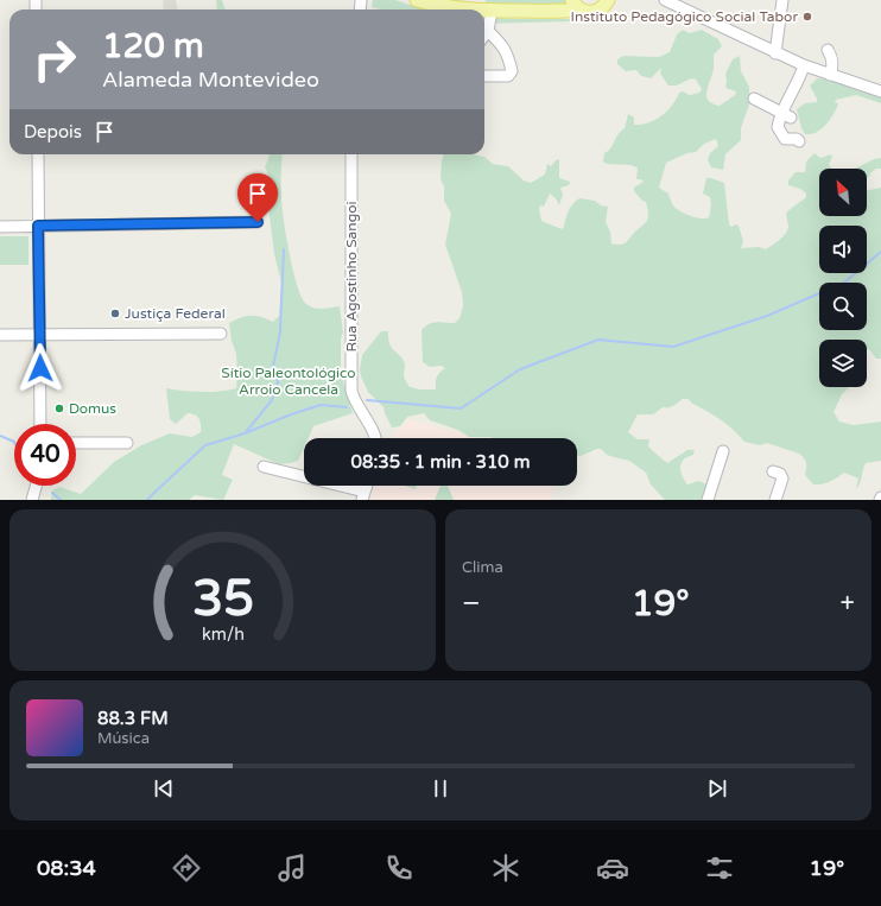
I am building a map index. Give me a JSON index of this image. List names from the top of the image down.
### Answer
{
  "streets": {
    "street": ["Rua Agostinho Sangoi"]
  },
  "parks": ["Sítio Paleontológico Arroio Cancela"],
  "places": ["Instituto Pedagógico Social Tabor", "Justiça Federal", "Domus"],
  "north": "top left",
  "page": {
    "turn": ["120 m", "Alameda Montevideo"],
    "then": "Depois",
    "limit": "40",
    "trip": "08:35 · 1 min · 310 m",
    "tile": "Clima",
    "heat": ["−", "19°", "+"],
    "song": ["88.3 FM", "Música"],
    "tabs": ["08:34", "19°"],
    "gauge": ["35", "km/h"]
  }
}
